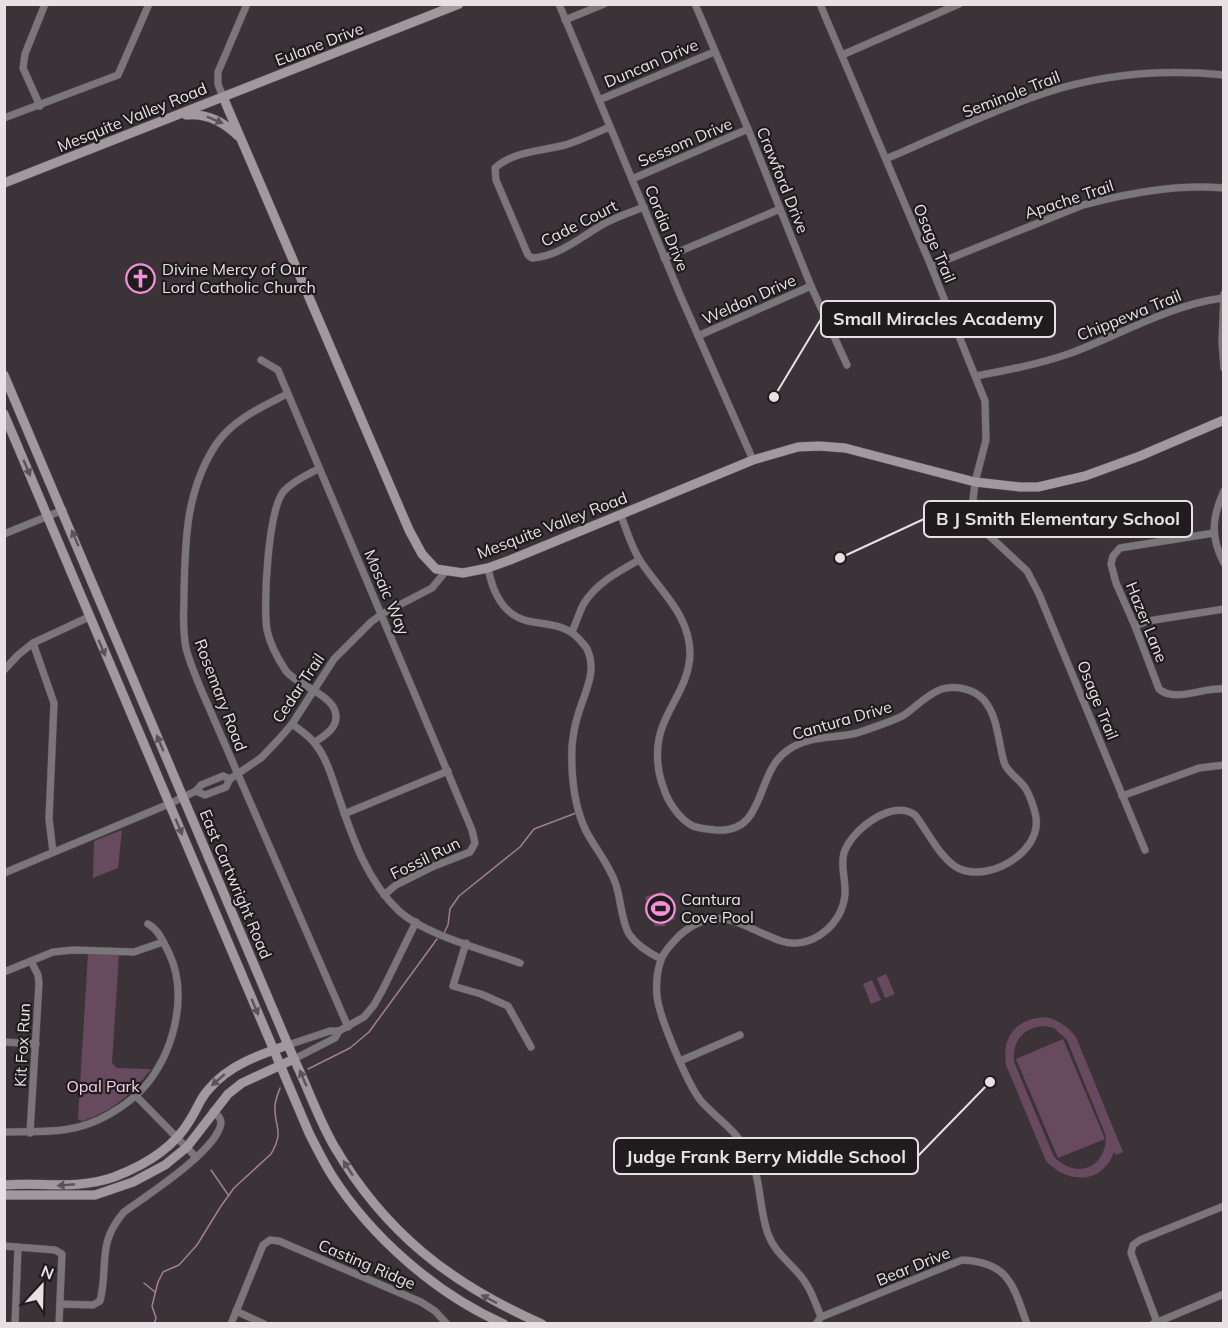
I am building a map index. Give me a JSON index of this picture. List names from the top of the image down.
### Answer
{
  "streets": {
    "street": [
      "Eulane Drive",
      "Duncan Drive",
      "Seminole Trail",
      "Mesquite Valley Road",
      "Sessom Drive",
      "Crawford Drive",
      "Apache Trail",
      "Cade Court",
      "Cordia Drive",
      "Osage Trail",
      "Weldon Drive",
      "Chippewa Trail",
      "Mosaic Way",
      "Hazer Lane",
      "Cedar Trail",
      "Rosemary Road",
      "Cantura Drive",
      "Fossil Run",
      "East Cartwright Road",
      "Kit Fox Run",
      "Casting Ridge",
      "Bear Drive"
    ]
  },
  "crossings": [
    ["Eulane Drive", "Mesquite Valley Road"],
    ["Duncan Drive", "Crawford Drive"],
    ["Duncan Drive", "Cordia Drive"],
    ["Seminole Trail", "Osage Trail"],
    ["Mesquite Valley Road", "Cordia Drive"],
    ["Mesquite Valley Road", "Osage Trail"],
    ["Mesquite Valley Road", "Cedar Trail"],
    ["Mesquite Valley Road", "Cantura Drive"],
    ["Sessom Drive", "Crawford Drive"],
    ["Sessom Drive", "Cordia Drive"],
    ["Crawford Drive", "Weldon Drive"],
    ["Apache Trail", "Osage Trail"],
    ["Cade Court", "Cordia Drive"],
    ["Cordia Drive", "Weldon Drive"],
    ["Osage Trail", "Chippewa Trail"],
    ["Mosaic Way", "Cedar Trail"],
    ["Mosaic Way", "Rosemary Road"],
    ["Mosaic Way", "Fossil Run"],
    ["Cedar Trail", "Rosemary Road"],
    ["Cedar Trail", "East Cartwright Road"]
  ],
  "parks": ["Opal Park"],
  "places": {
    "church": ["Divine Mercy of Our Lord Catholic Church"],
    "other": ["Small Miracles Academy", "B J Smith Elementary School", "Judge Frank Berry Middle School"],
    "sports": ["Cantura Cove Pool"]
  },
  "north": "top"
}
